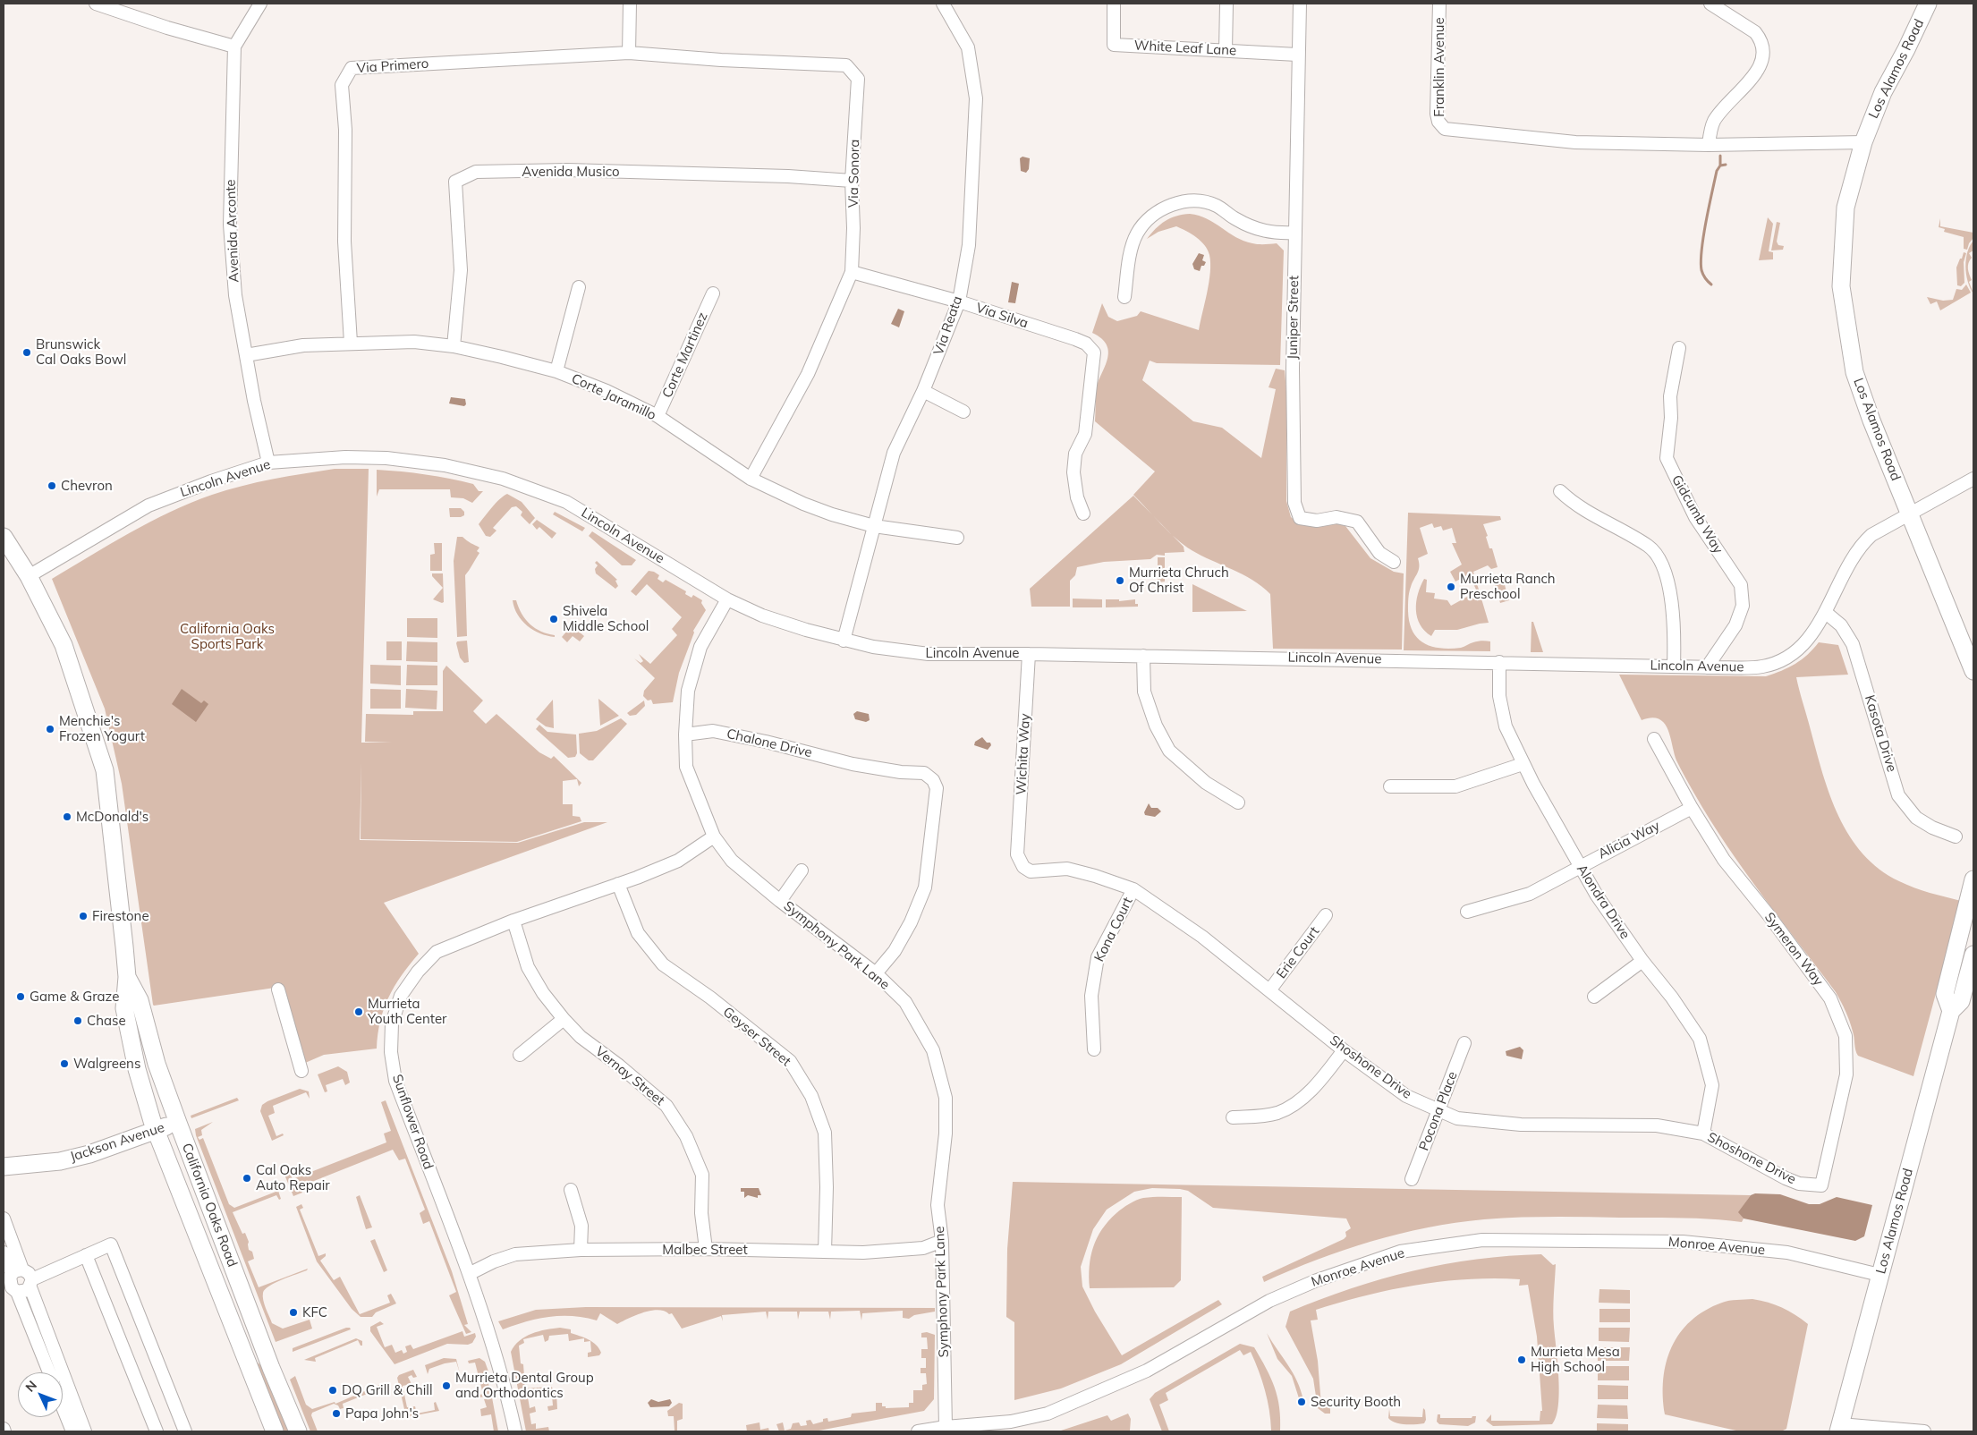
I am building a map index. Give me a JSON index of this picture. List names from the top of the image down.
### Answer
{
  "streets": {
    "main road": ["Los Alamos Road", "Jackson Avenue", "California Oaks Road"],
    "street": [
      "White Leaf Lane",
      "Via Primero",
      "Franklin Avenue",
      "Avenida Musico",
      "Via Sonora",
      "Avenida Arconte",
      "Via Silva",
      "Juniper Street",
      "Via Reata",
      "Corte Martinez",
      "Corte Jaramillo",
      "Lincoln Avenue",
      "Gidcumb Way",
      "Kasota Drive",
      "Chalone Drive",
      "Wichita Way",
      "Alicia Way",
      "Alondra Drive",
      "Kona Court",
      "Symphony Park Lane",
      "Symeron Way",
      "Erie Court",
      "Geyser Street",
      "Shoshone Drive",
      "Vernay Street",
      "Pocona Place",
      "Sunflower Road",
      "Monroe Avenue",
      "Malbec Street"
    ]
  },
  "crossings": [
    ["White Leaf Lane", "Juniper Street"],
    ["Via Primero", "Via Sonora"],
    ["Via Primero", "Corte Jaramillo"],
    ["Los Alamos Road", "Lincoln Avenue"],
    ["Los Alamos Road", "Monroe Avenue"],
    ["Avenida Musico", "Via Sonora"],
    ["Avenida Musico", "Corte Jaramillo"],
    ["Via Sonora", "Via Silva"],
    ["Via Sonora", "Corte Jaramillo"],
    ["Avenida Arconte", "Corte Jaramillo"],
    ["Avenida Arconte", "Lincoln Avenue"],
    ["Via Silva", "Via Reata"],
    ["Via Reata", "Corte Jaramillo"],
    ["Via Reata", "Lincoln Avenue"],
    ["Corte Martinez", "Corte Jaramillo"],
    ["Lincoln Avenue", "Gidcumb Way"],
    ["Lincoln Avenue", "Kasota Drive"],
    ["Lincoln Avenue", "Wichita Way"],
    ["Lincoln Avenue", "Alondra Drive"],
    ["Lincoln Avenue", "Symphony Park Lane"],
    ["Lincoln Avenue", "California Oaks Road"],
    ["Chalone Drive", "Symphony Park Lane"],
    ["Wichita Way", "Shoshone Drive"],
    ["Alicia Way", "Alondra Drive"],
    ["Alicia Way", "Symeron Way"],
    ["Alondra Drive", "Shoshone Drive"],
    ["Kona Court", "Shoshone Drive"],
    ["Symphony Park Lane", "Sunflower Road"],
    ["Symphony Park Lane", "Monroe Avenue"],
    ["Symphony Park Lane", "Malbec Street"],
    ["Symeron Way", "Shoshone Drive"],
    ["Erie Court", "Shoshone Drive"],
    ["Geyser Street", "Sunflower Road"],
    ["Geyser Street", "Malbec Street"],
    ["Shoshone Drive", "Pocona Place"],
    ["Vernay Street", "Sunflower Road"],
    ["Vernay Street", "Malbec Street"],
    ["Sunflower Road", "Malbec Street"],
    ["Jackson Avenue", "California Oaks Road"]
  ],
  "parks": ["California Oaks Sports Park"],
  "places": [
    "Brunswick Cal Oaks Bowl",
    "Chevron",
    "Murrieta Chruch Of Christ",
    "Murrieta Ranch Preschool",
    "Shivela Middle School",
    "Menchie's Frozen Yogurt",
    "McDonald's",
    "Firestone",
    "Game & Graze",
    "Murrieta Youth Center",
    "Chase",
    "Walgreens",
    "Cal Oaks Auto Repair",
    "KFC",
    "Murrieta Mesa High School",
    "Murrieta Dental Group and Orthodontics",
    "DQ Grill & Chill",
    "Security Booth",
    "Papa John's"
  ],
  "north": "top left"
}
